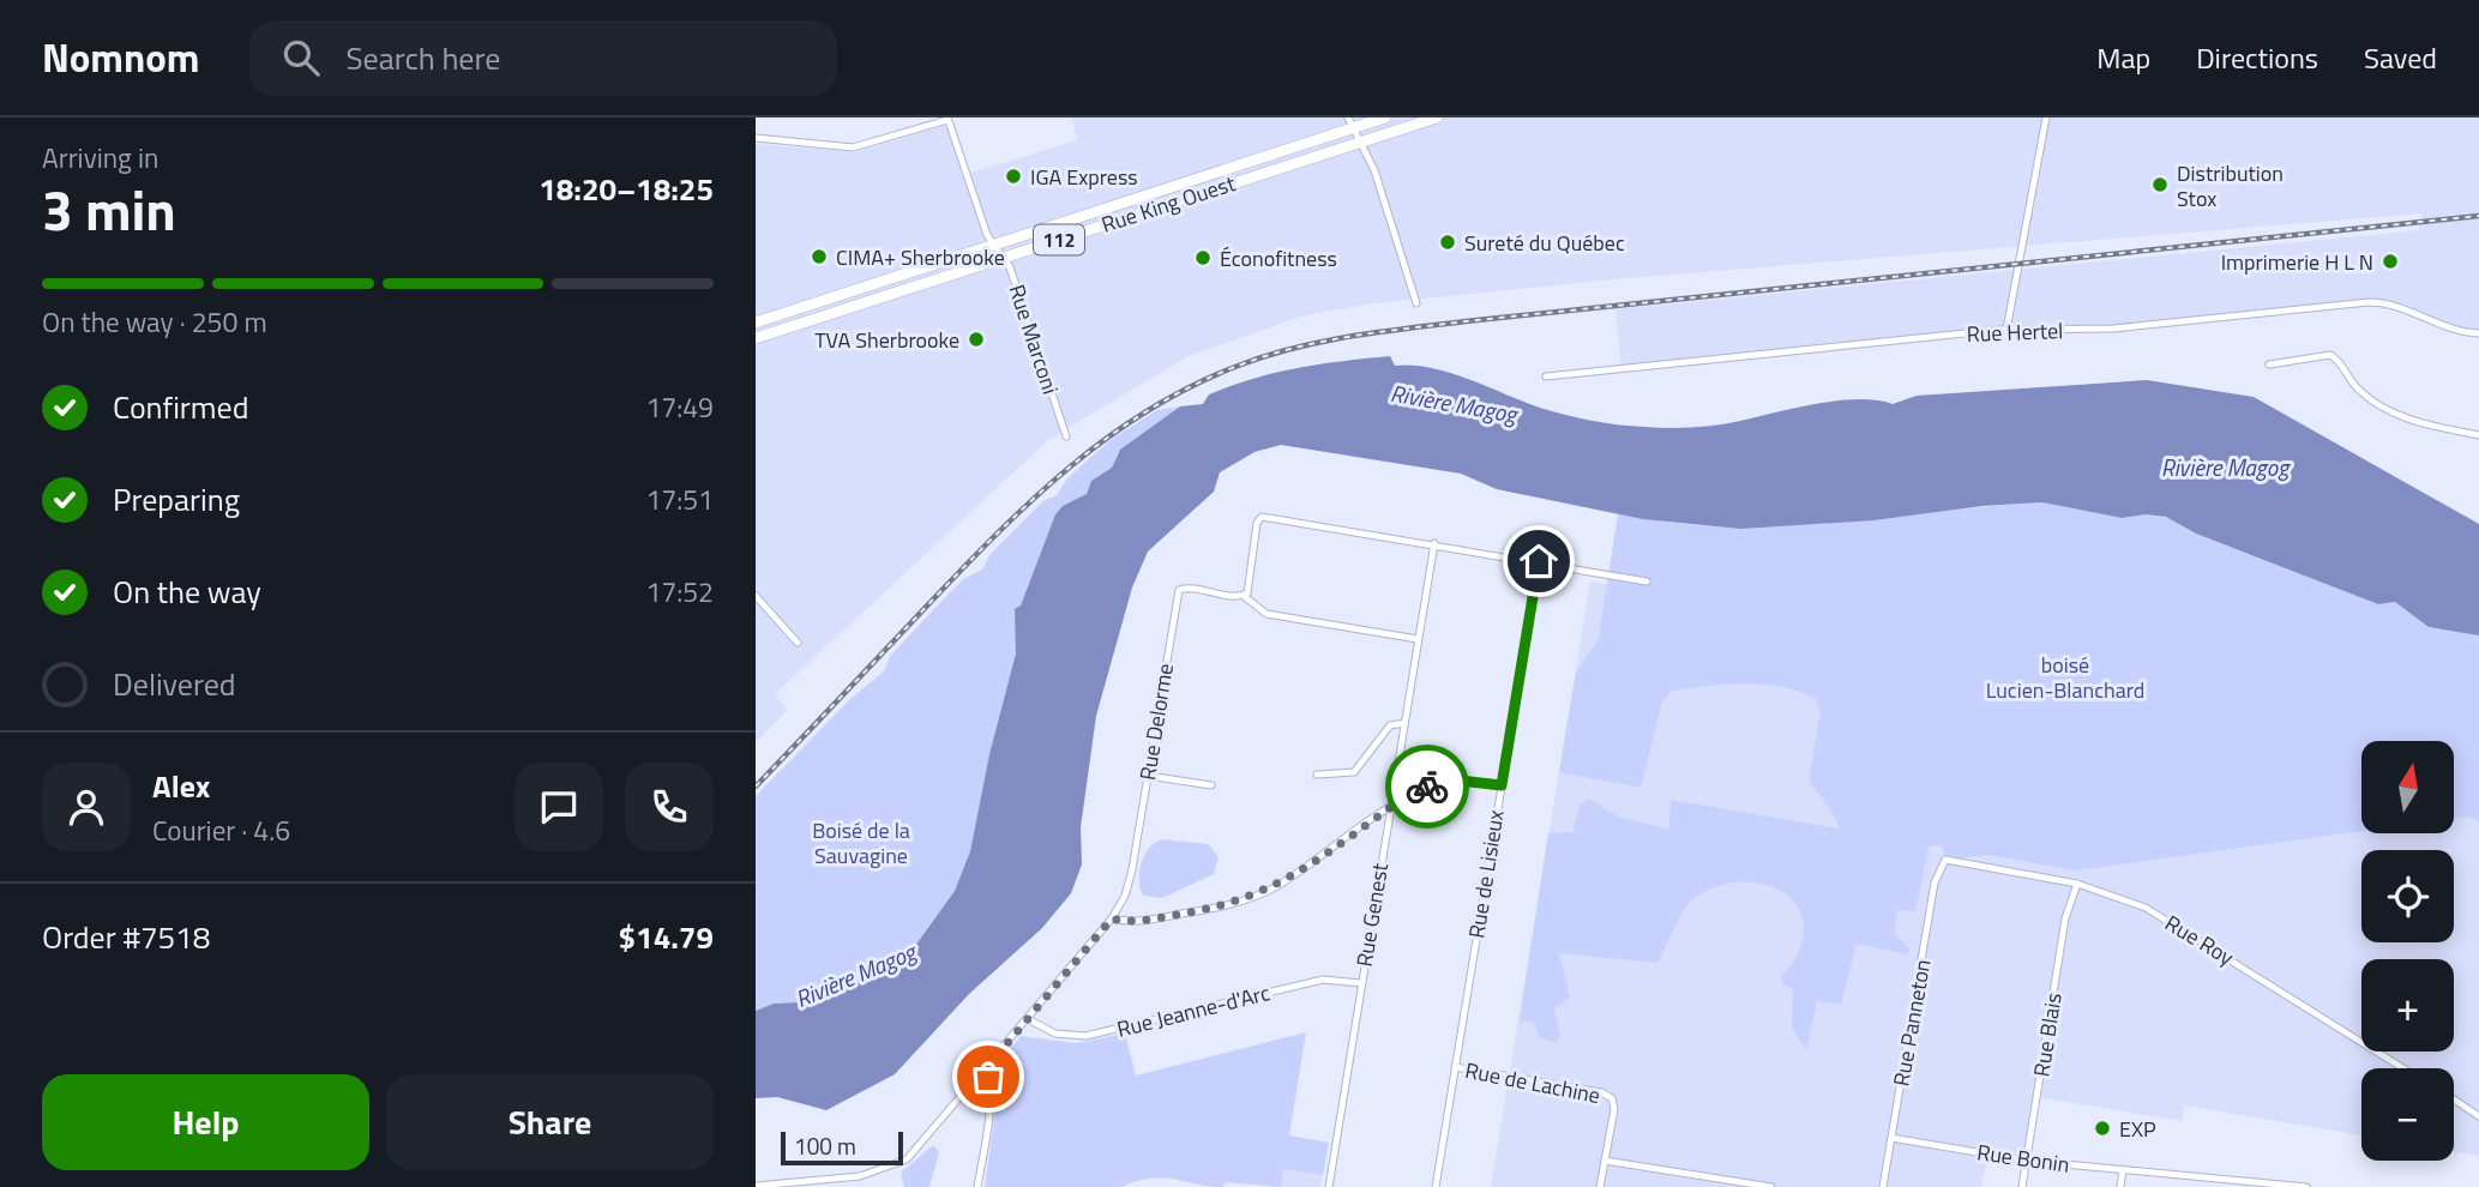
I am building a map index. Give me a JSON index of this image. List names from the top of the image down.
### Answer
{
  "streets": {
    "main road": ["Rue King Ouest", "112"],
    "street": [
      "Rue Hertel",
      "Rue Marconi",
      "Rue Delorme",
      "Rue de Lisieux",
      "Rue Genest",
      "Rue Roy",
      "Rue Jeanne-d'Arc",
      "Rue Panneton",
      "Rue Blais",
      "Rue de Lachine",
      "Rue Bonin"
    ]
  },
  "crossings": [
    ["Rue King Ouest", "Rue Marconi"],
    ["Rue Delorme", "Rue Jeanne-d'Arc"],
    ["Rue de Lisieux", "Rue de Lachine"],
    ["Rue Genest", "Rue Jeanne-d'Arc"],
    ["Rue Roy", "Rue Panneton"],
    ["Rue Roy", "Rue Blais"],
    ["Rue Panneton", "Rue Bonin"],
    ["Rue Blais", "Rue Bonin"]
  ],
  "water": ["Rivière Magog"],
  "parks": ["boisé Lucien-Blanchard", "Boisé de la Sauvagine"],
  "places": [
    "IGA Express",
    "Distribution Stox",
    "Sureté du Québec",
    "CIMA+ Sherbrooke",
    "Éconofitness",
    "Imprimerie H L N",
    "TVA Sherbrooke",
    "EXP"
  ],
  "scale_bar": "100 m",
  "north": "top",
  "page": {
    "header": "Nomnom",
    "search": "Search here",
    "nav": ["Map", "Directions", "Saved"],
    "heading": ["3 min", "Arriving in", "18:20–18:25"],
    "panel": [
      "Alex",
      "Courier · 4.6",
      "Order #7518",
      "$14.79"
    ],
    "bar": "On the way · 250 m",
    "list": [
      ["Confirmed", "17:49"],
      ["Preparing", "17:51"],
      ["On the way", "17:52"],
      "Delivered"
    ],
    "map_buttons": ["+", "−"],
    "buttons": ["Help", "Share"],
    "scale": "100 m"
  }
}
